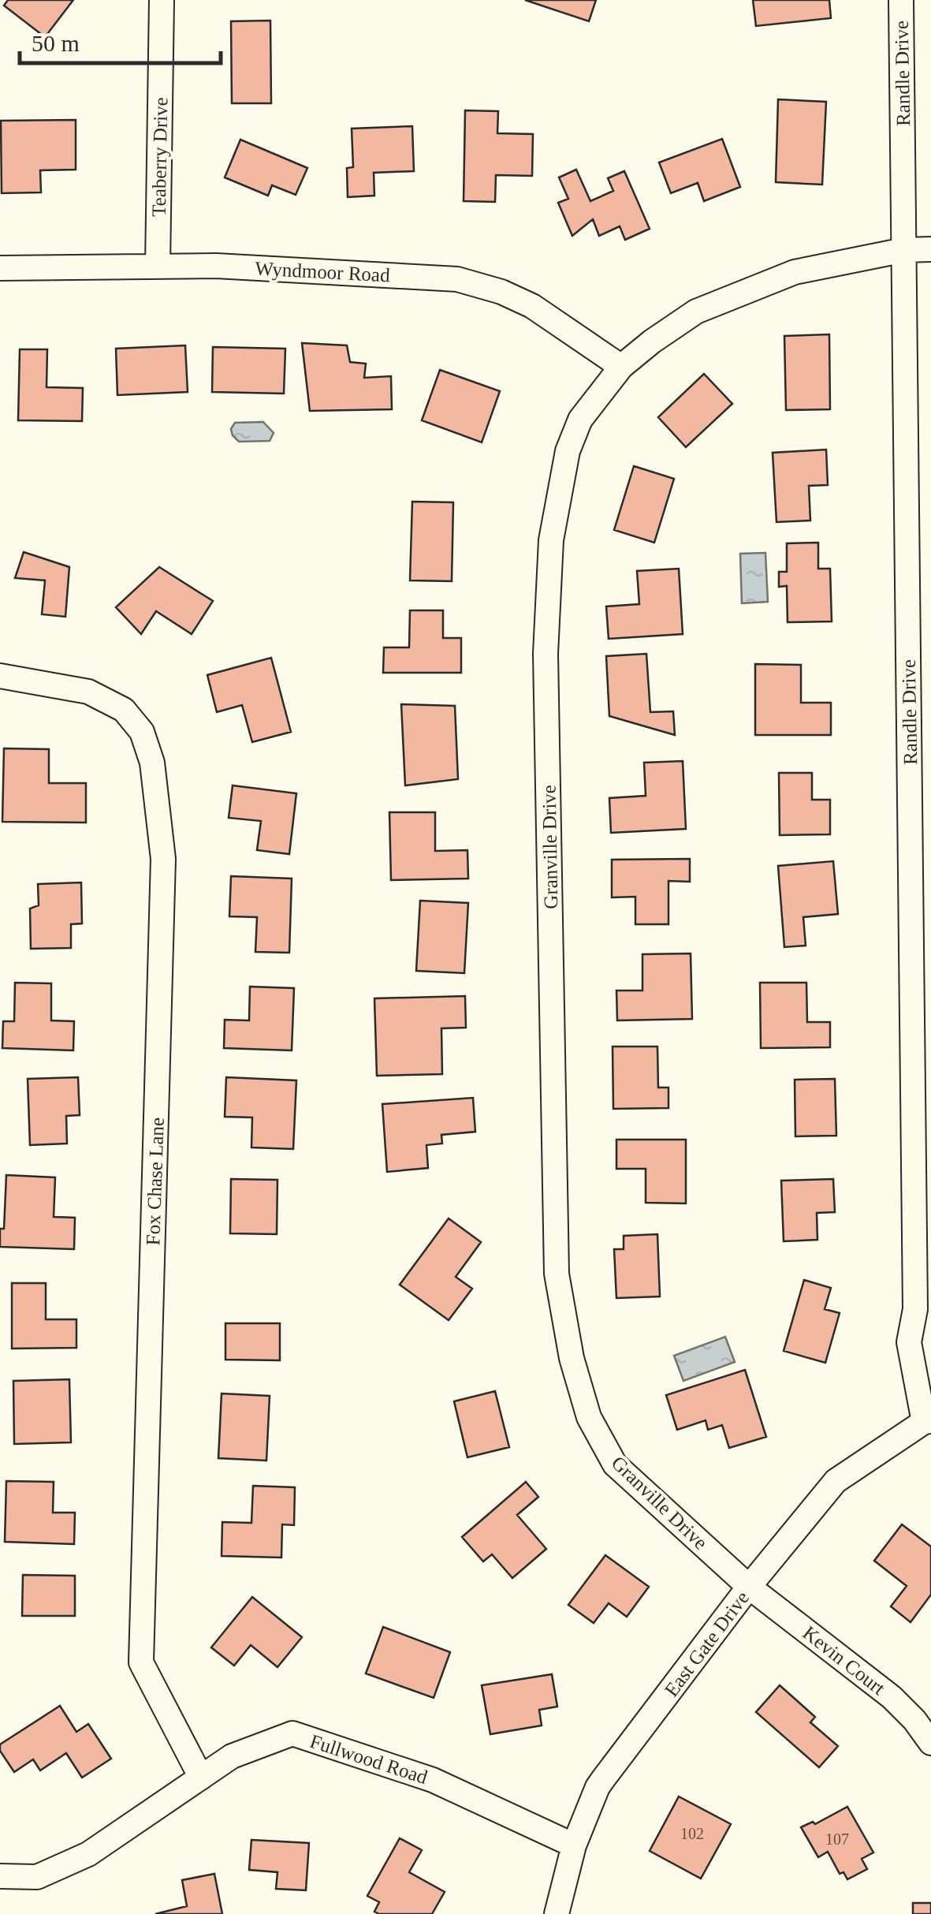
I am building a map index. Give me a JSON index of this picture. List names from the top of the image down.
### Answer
{
  "streets": {
    "street": [
      "Randle Drive",
      "Teaberry Drive",
      "Wyndmoor Road",
      "Granville Drive",
      "Fox Chase Lane",
      "East Gate Drive",
      "Kevin Court",
      "Fullwood Road"
    ]
  },
  "crossings": [
    ["Randle Drive", "Granville Drive"],
    ["Randle Drive", "East Gate Drive"],
    ["Teaberry Drive", "Wyndmoor Road"],
    ["Wyndmoor Road", "Granville Drive"],
    ["Granville Drive", "East Gate Drive"],
    ["Granville Drive", "Kevin Court"],
    ["Fox Chase Lane", "Fullwood Road"],
    ["East Gate Drive", "Kevin Court"],
    ["East Gate Drive", "Fullwood Road"]
  ],
  "house_numbers": ["102", "107"],
  "scale_bar": "50 m"
}
